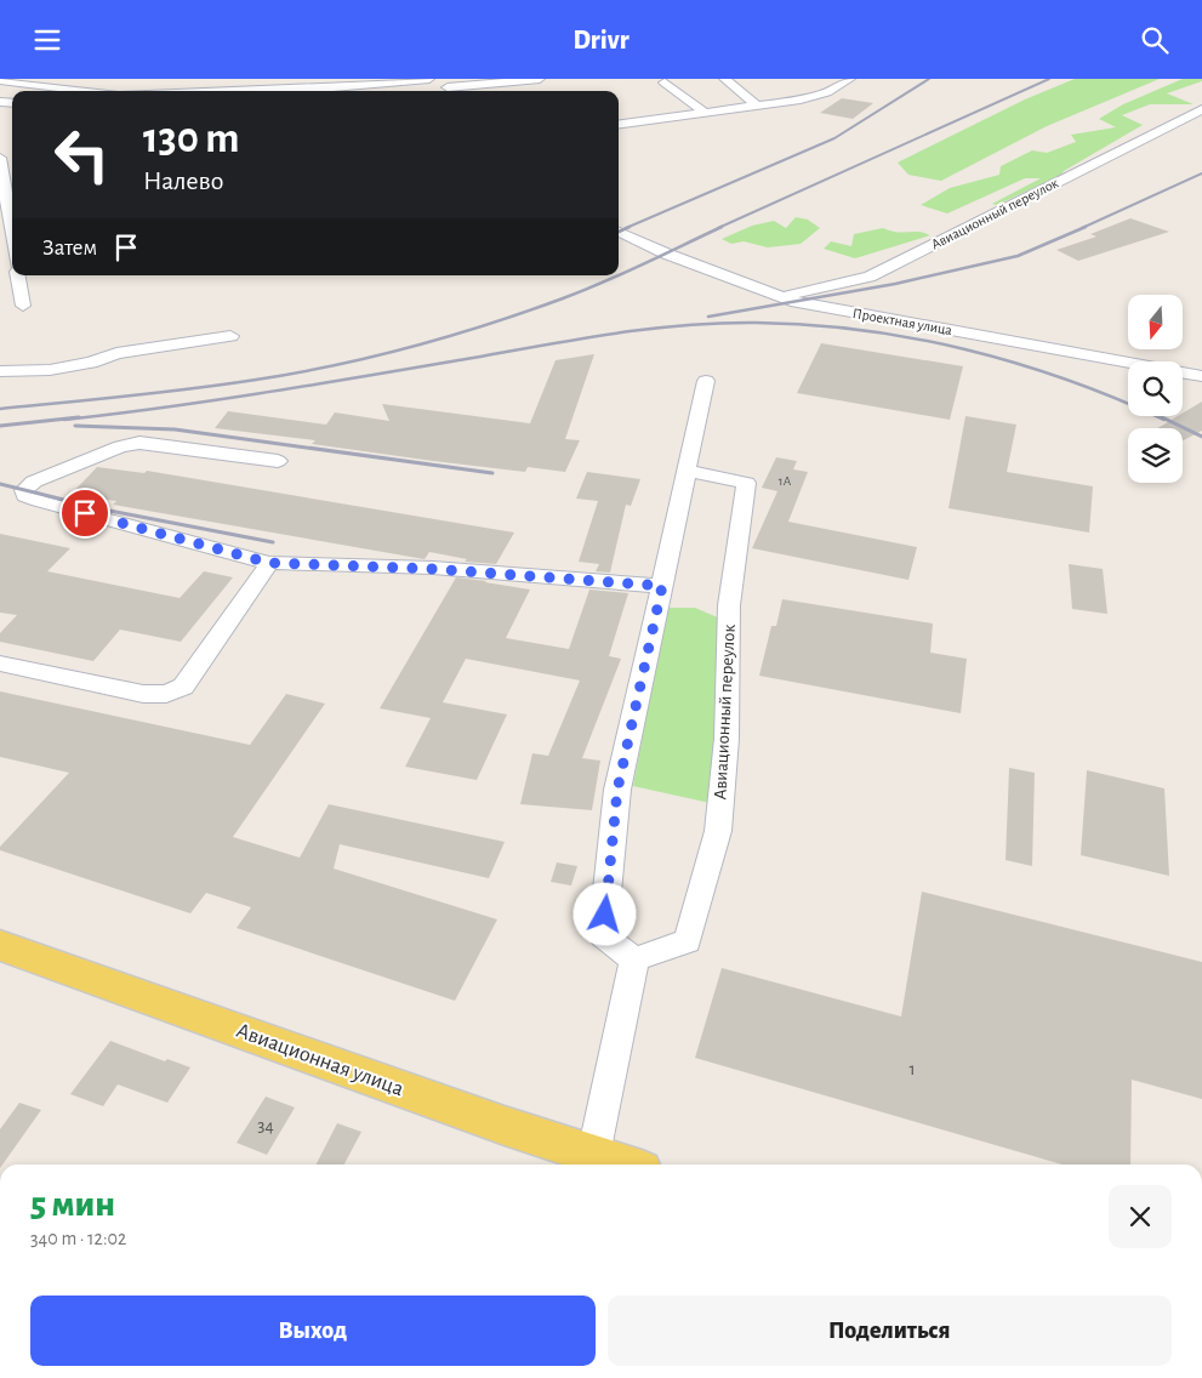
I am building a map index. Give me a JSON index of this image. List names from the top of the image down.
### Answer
{
  "streets": {
    "main road": ["Авиационная улица"],
    "street": ["Авиационный переулок", "Проектная улица"]
  },
  "crossings": [
    ["Авиационный переулок", "Проектная улица"]
  ],
  "house_numbers": ["1А", "1", "34"],
  "north": "bottom",
  "page": {
    "header": "Drivr",
    "turn": ["130 m", "Налево"],
    "then": "Затем",
    "heading": ["5 мин", "340 m · 12:02"],
    "buttons": ["Выход", "Поделиться"]
  }
}
